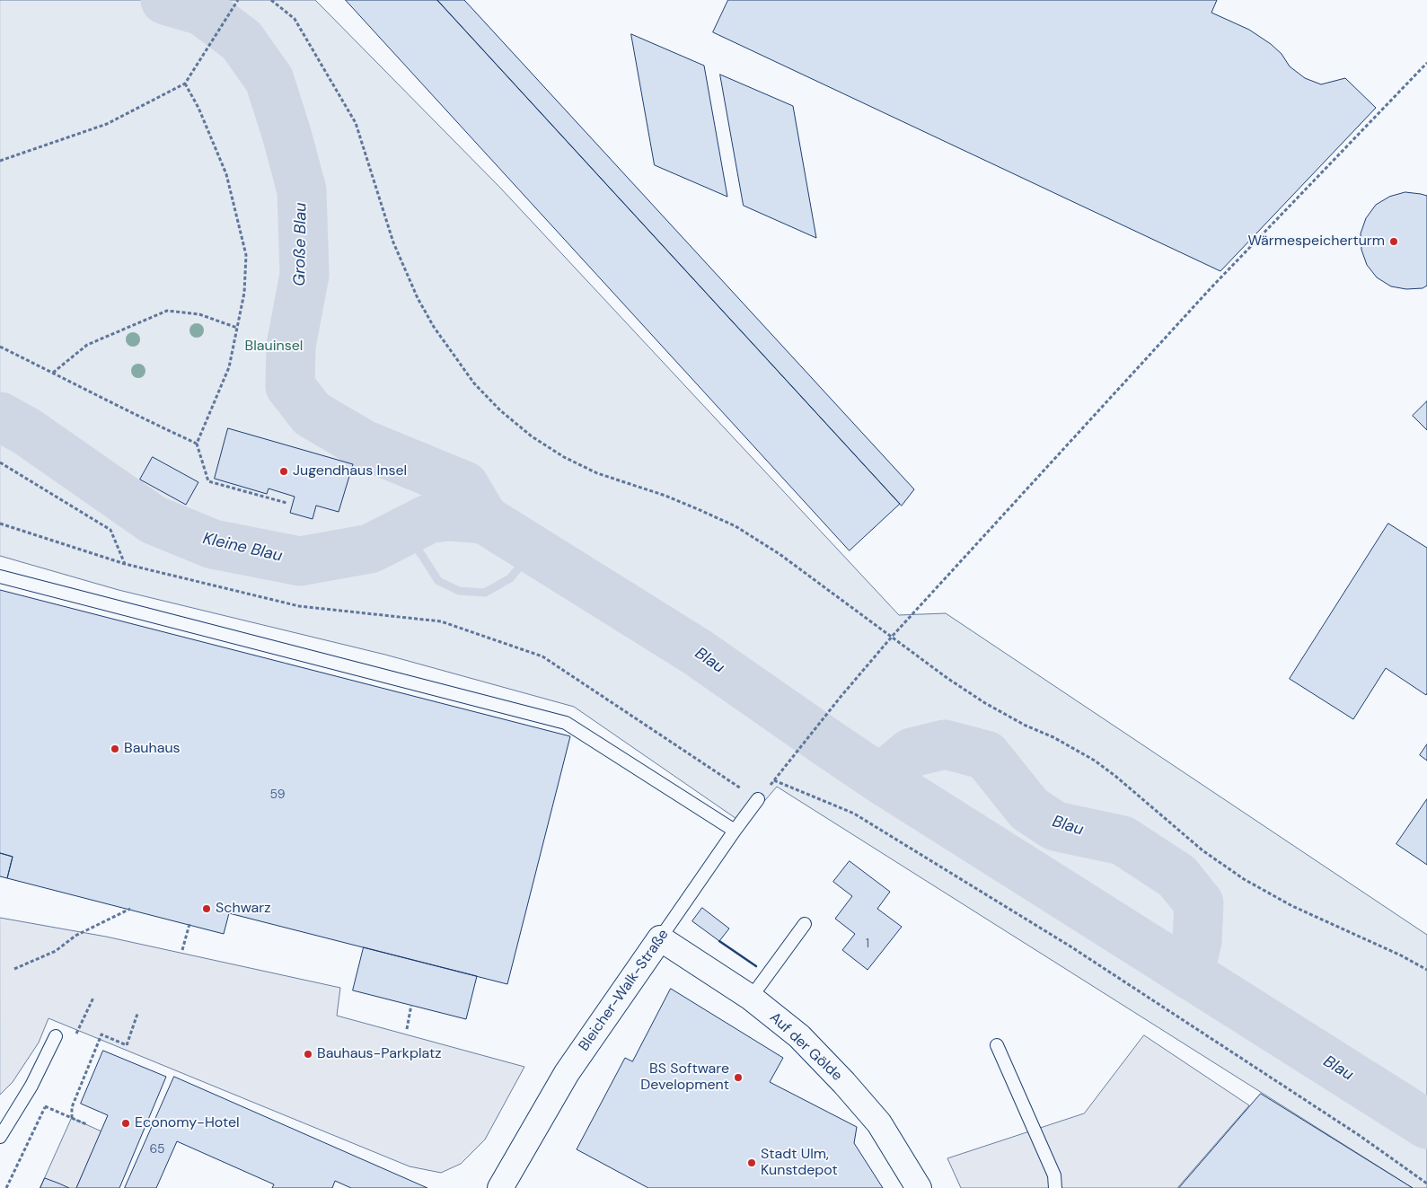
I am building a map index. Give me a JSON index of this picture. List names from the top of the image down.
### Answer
{
  "streets": {
    "street": ["Bleicher-Walk-Straße", "Auf der Gölde"]
  },
  "crossings": [
    ["Bleicher-Walk-Straße", "Auf der Gölde"]
  ],
  "water": ["Große Blau", "Kleine Blau", "Blau"],
  "parks": ["Blauinsel"],
  "places": [
    "Wärmespeicherturm",
    "Jugendhaus Insel",
    "Bauhaus",
    "Schwarz",
    "Bauhaus-Parkplatz",
    "BS Software Development",
    "Economy-Hotel",
    "Stadt Ulm, Kunstdepot"
  ],
  "house_numbers": ["59", "1", "65"]
}
